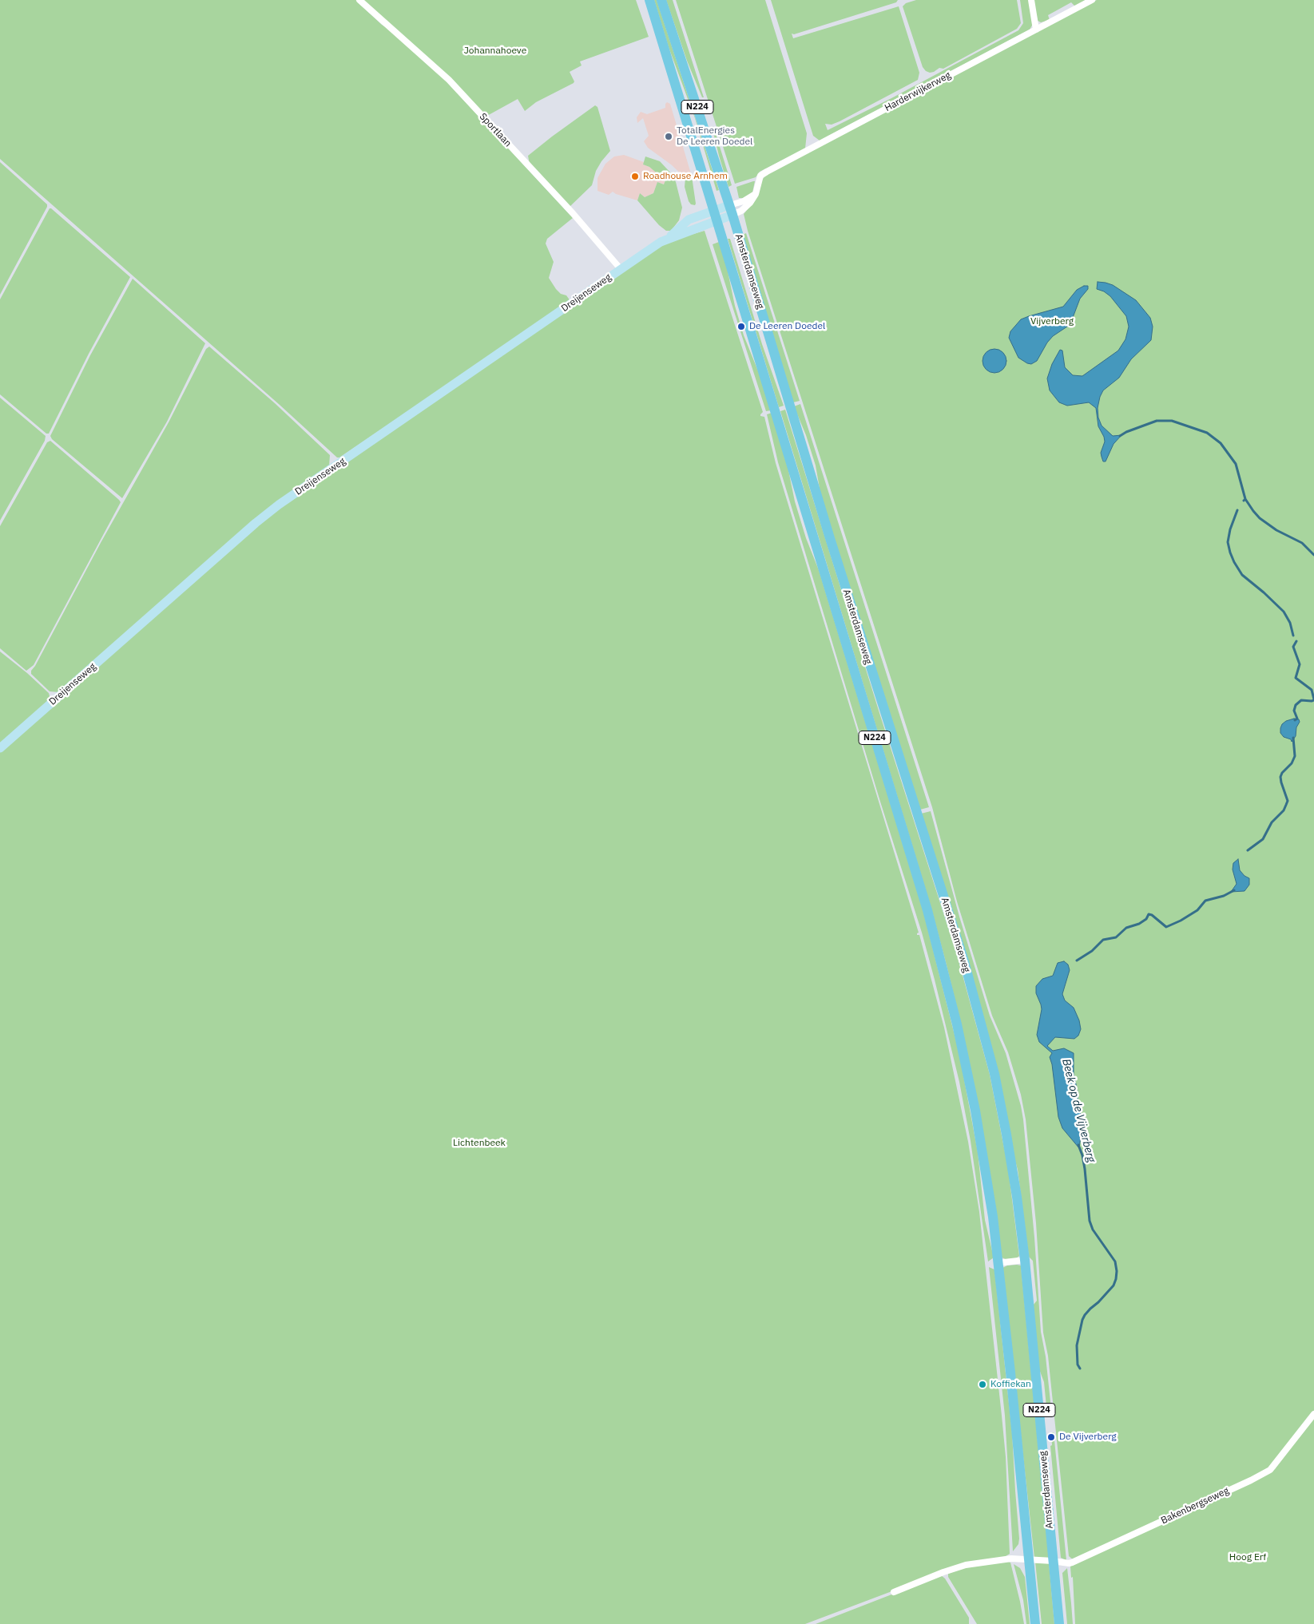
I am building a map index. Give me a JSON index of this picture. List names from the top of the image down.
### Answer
{
  "streets": {
    "main road": ["N224", "Amsterdamseweg", "Dreijenseweg"],
    "street": ["Harderwijkerweg", "Sportlaan", "Bakenbergseweg"]
  },
  "crossings": [
    ["Harderwijkerweg", "Amsterdamseweg"],
    ["Harderwijkerweg", "Dreijenseweg"],
    ["Sportlaan", "Dreijenseweg"],
    ["Amsterdamseweg", "Dreijenseweg"],
    ["Amsterdamseweg", "Bakenbergseweg"]
  ],
  "water": ["Beek op de Vijverberg"],
  "parks": [
    "Johannahoeve",
    "Vijverberg",
    "Lichtenbeek",
    "Hoog Erf"
  ],
  "places": [
    "TotalEnergies De Leeren Doedel",
    "Roadhouse Arnhem",
    "De Leeren Doedel",
    "Koffiekan",
    "De Vijverberg"
  ]
}
